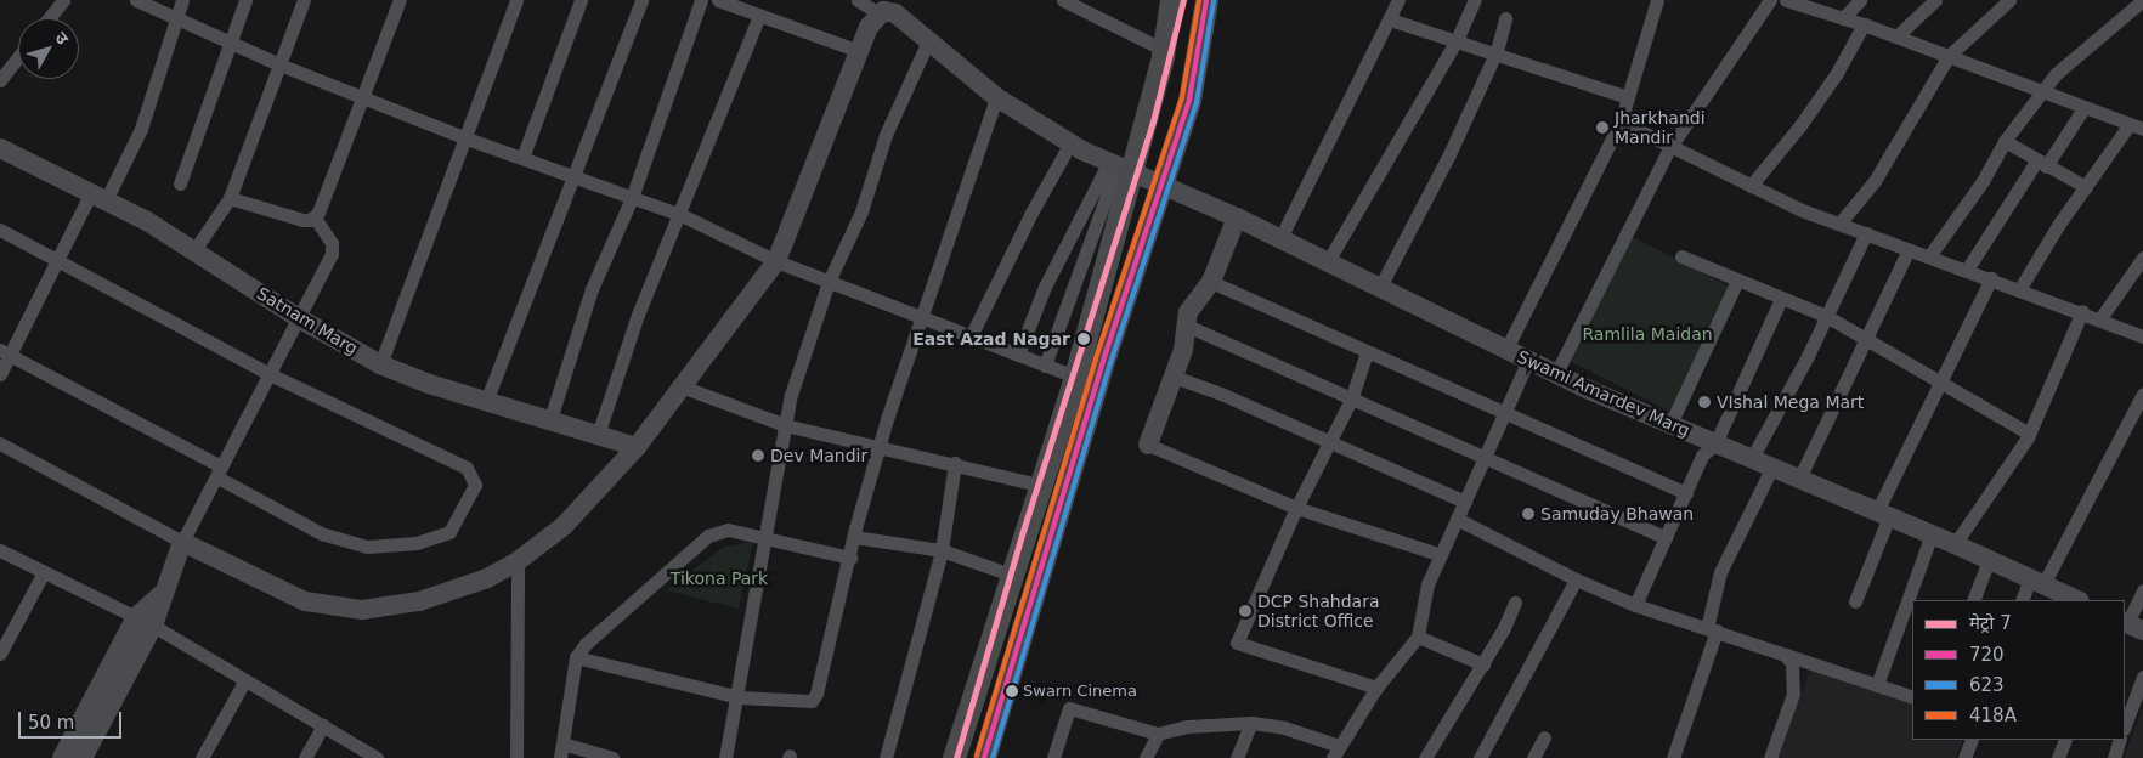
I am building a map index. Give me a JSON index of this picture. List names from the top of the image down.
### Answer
{
  "streets": {
    "street": ["Satnam Marg", "Swami Amardev Marg"]
  },
  "parks": ["Ramlila Maidan", "Tikona Park"],
  "places": [
    "Jharkhandi Mandir",
    "East Azad Nagar",
    "VIshal Mega Mart",
    "Dev Mandir",
    "Samuday Bhawan",
    "DCP Shahdara District Office",
    "Swarn Cinema"
  ],
  "lines": [
    "metro line 7",
    "transit line 720",
    "transit line 418A",
    "transit line 623"
  ],
  "legend": [
    "मेट्रो 7",
    "720",
    "623",
    "418A"
  ],
  "scale_bar": "50 m",
  "north": "top right"
}
